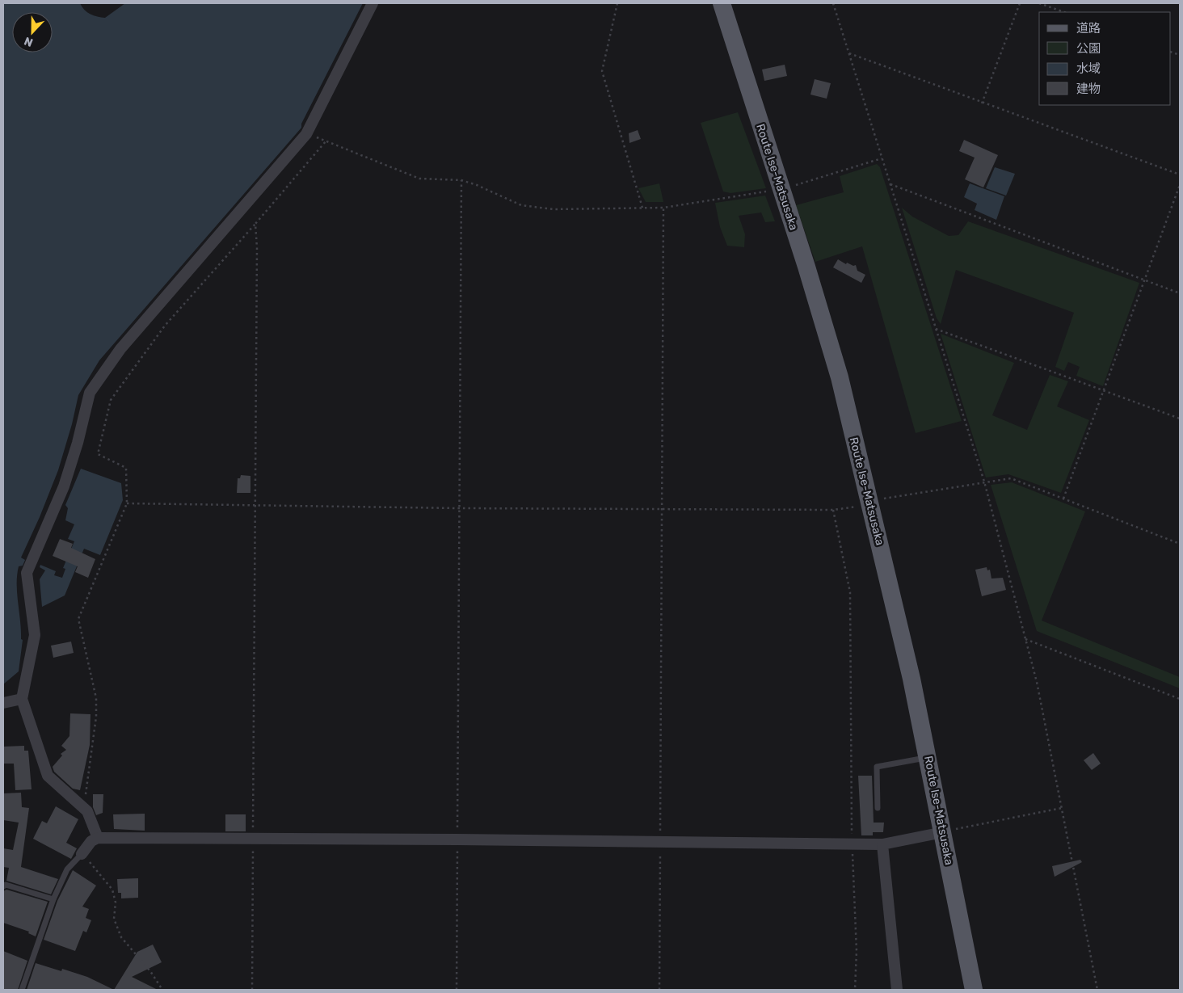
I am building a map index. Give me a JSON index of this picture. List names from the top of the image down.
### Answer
{
  "streets": {
    "main road": ["Route Ise-Matsusaka"]
  },
  "legend": [
    "道路",
    "公園",
    "水域",
    "建物"
  ],
  "north": "bottom"
}
